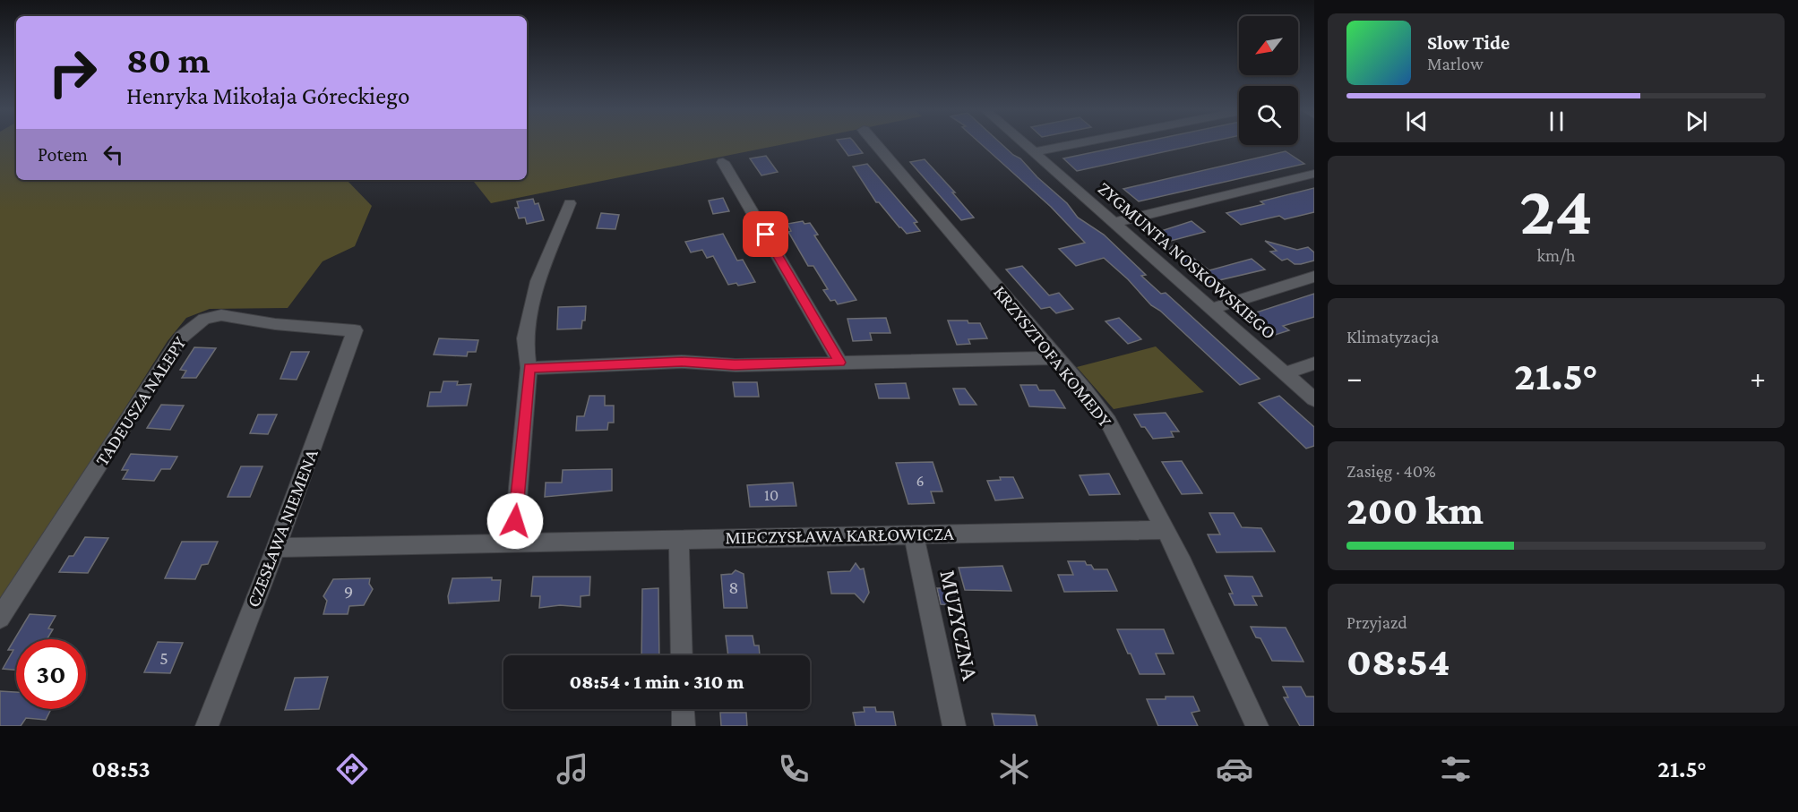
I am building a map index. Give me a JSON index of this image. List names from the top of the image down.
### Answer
{
  "streets": {
    "street": [
      "ZYGMUNTA NOSKOWSKIEGO",
      "KRZYSZTOFA KOMEDY",
      "TADEUSZA NALEPY",
      "CZESŁAWA NIEMENA",
      "MIECZYSŁAWA KARŁOWICZA",
      "MUZYCZNA"
    ]
  },
  "crossings": [
    ["KRZYSZTOFA KOMEDY", "MIECZYSŁAWA KARŁOWICZA"],
    ["TADEUSZA NALEPY", "CZESŁAWA NIEMENA"],
    ["CZESŁAWA NIEMENA", "MIECZYSŁAWA KARŁOWICZA"],
    ["MIECZYSŁAWA KARŁOWICZA", "MUZYCZNA"]
  ],
  "house_numbers": [
    "6",
    "10",
    "8",
    "9",
    "5"
  ],
  "north": "bottom left",
  "page": {
    "turn": ["80 m", "Henryka Mikołaja Góreckiego"],
    "song": ["Slow Tide", "Marlow"],
    "then": "Potem",
    "tile": [
      ["24", "km/h"],
      "Klimatyzacja",
      ["Zasięg · 40%", "200 km"],
      ["Przyjazd", "08:54"]
    ],
    "heat": ["−", "21.5°", "+"],
    "limit": "30",
    "trip": "08:54 · 1 min · 310 m",
    "tabs": ["08:53", "21.5°"]
  }
}
